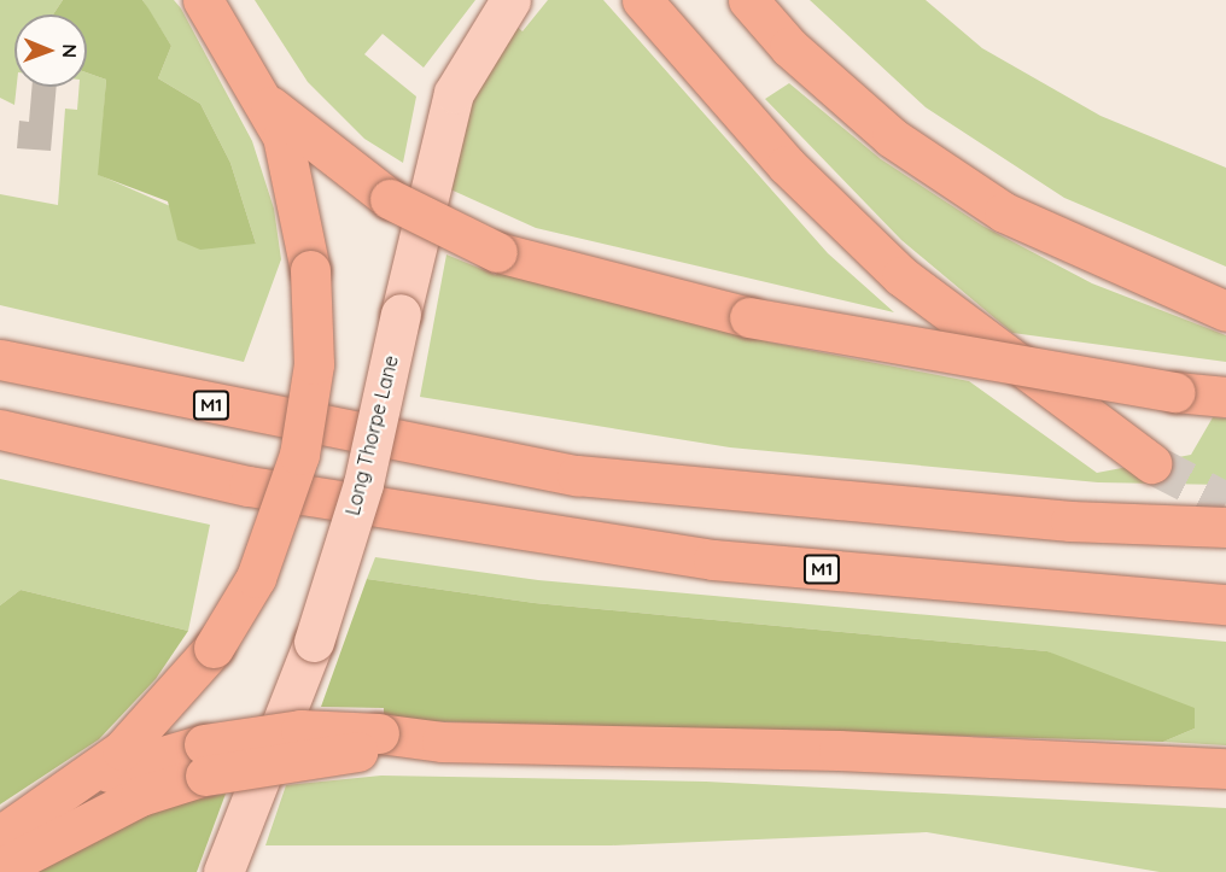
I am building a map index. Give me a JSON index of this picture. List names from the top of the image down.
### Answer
{
  "streets": {
    "highway": ["M1"],
    "main road": ["Long Thorpe Lane"]
  },
  "north": "right"
}
